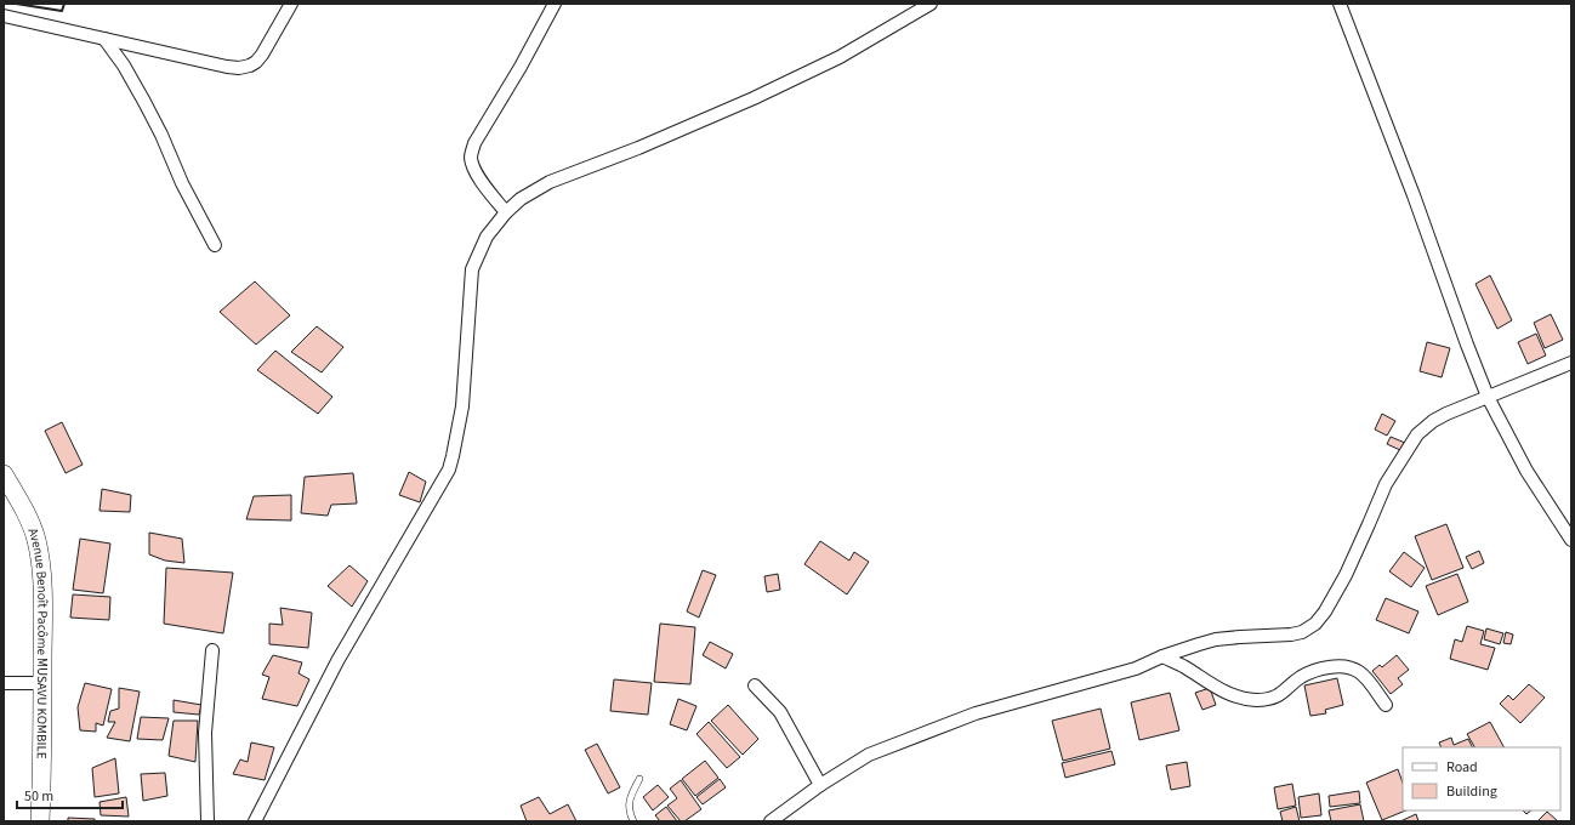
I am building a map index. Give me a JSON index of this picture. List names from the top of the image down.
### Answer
{
  "streets": {
    "main road": ["Avenue Benoît Pacôme MUSAVU KOMBILE"]
  },
  "legend": ["Road", "Building"],
  "scale_bar": "50 m"
}
